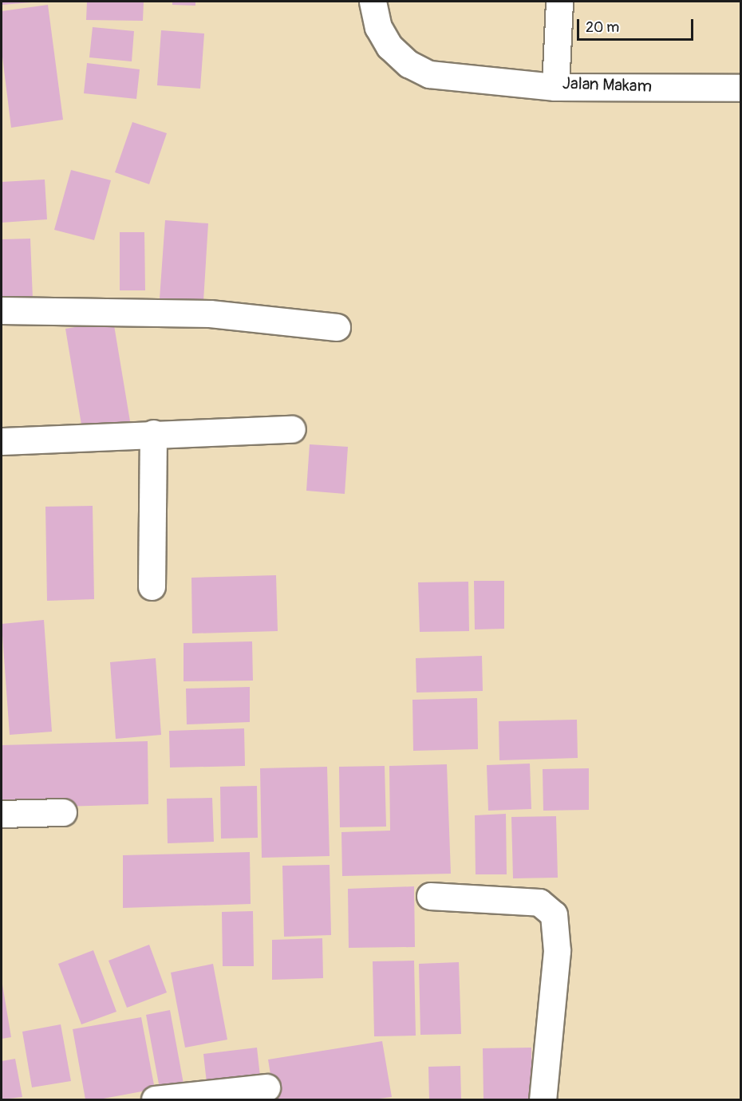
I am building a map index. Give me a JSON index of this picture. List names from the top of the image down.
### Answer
{
  "streets": {
    "street": ["Jalan Makam"]
  },
  "scale_bar": "20 m"
}
